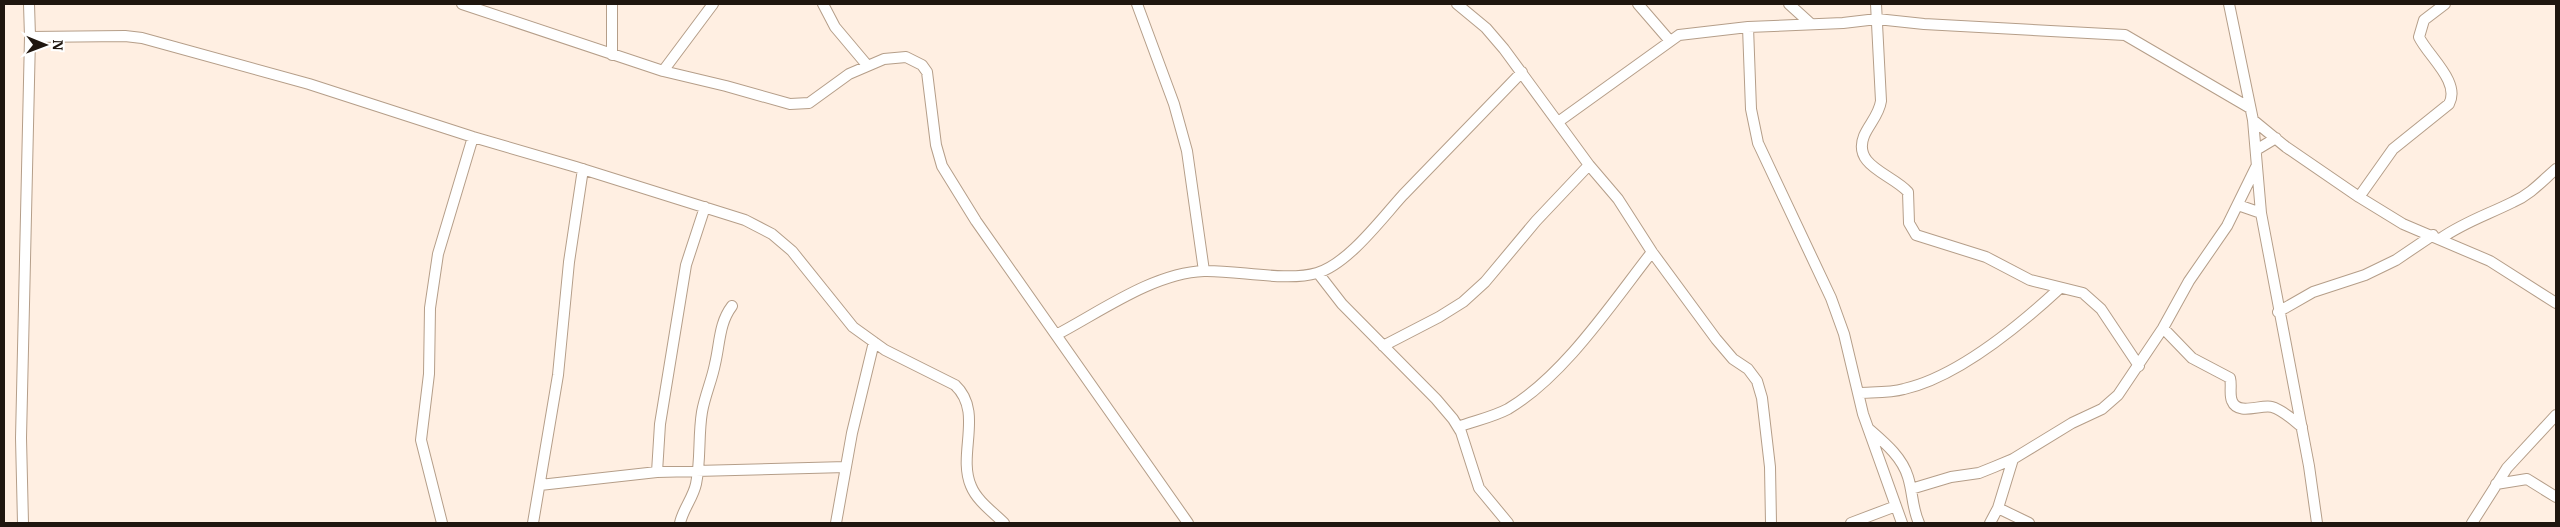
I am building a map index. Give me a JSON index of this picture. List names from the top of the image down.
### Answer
{
  "north": "right"
}
